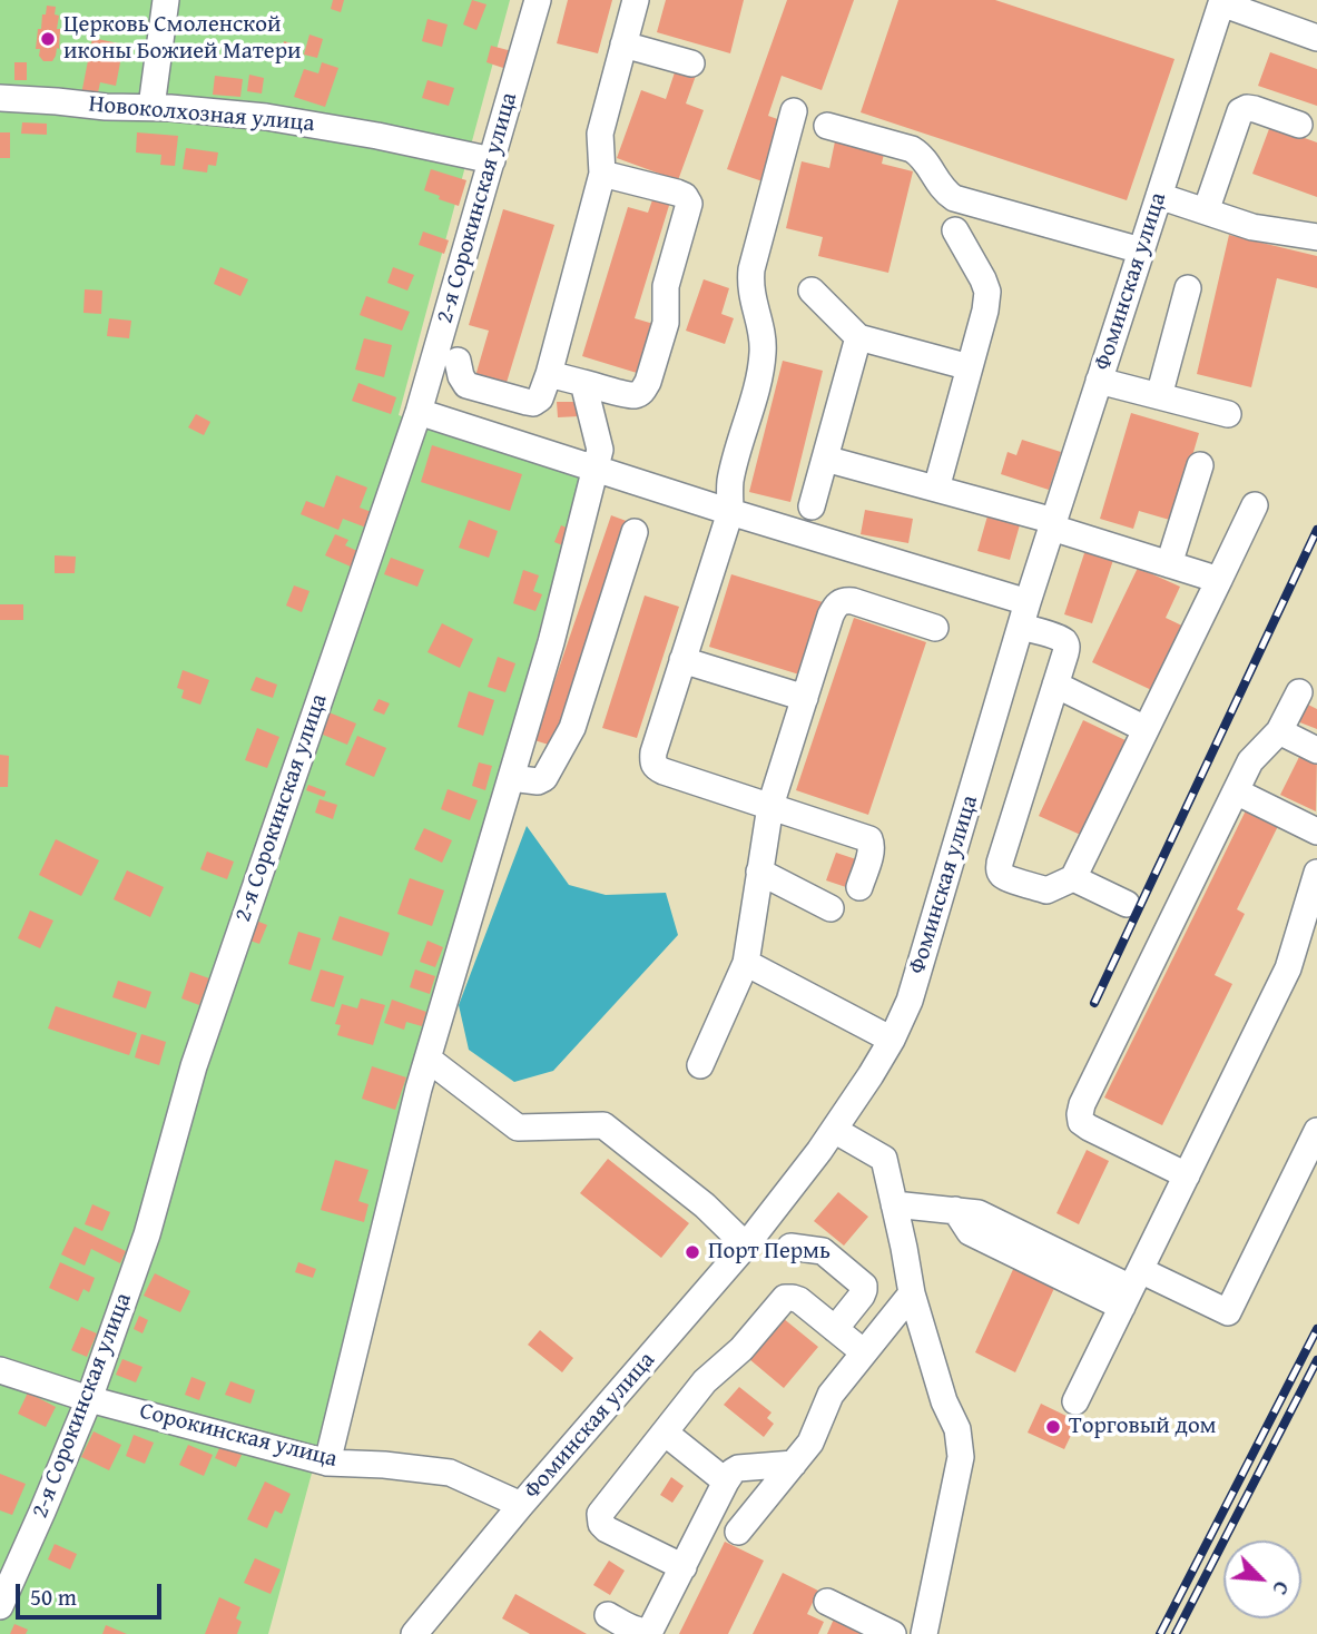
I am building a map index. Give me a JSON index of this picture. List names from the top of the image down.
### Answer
{
  "streets": {
    "street": [
      "Новоколхозная улица",
      "2-я Сорокинская улица",
      "Фоминская улица",
      "Сорокинская улица"
    ]
  },
  "crossings": [
    ["Новоколхозная улица", "2-я Сорокинская улица"],
    ["2-я Сорокинская улица", "Сорокинская улица"],
    ["Фоминская улица", "Сорокинская улица"]
  ],
  "places": ["Церковь Смоленской иконы Божией Матери", "Порт Пермь", "Торговый дом"],
  "scale_bar": "50 m",
  "north": "bottom right"
}
